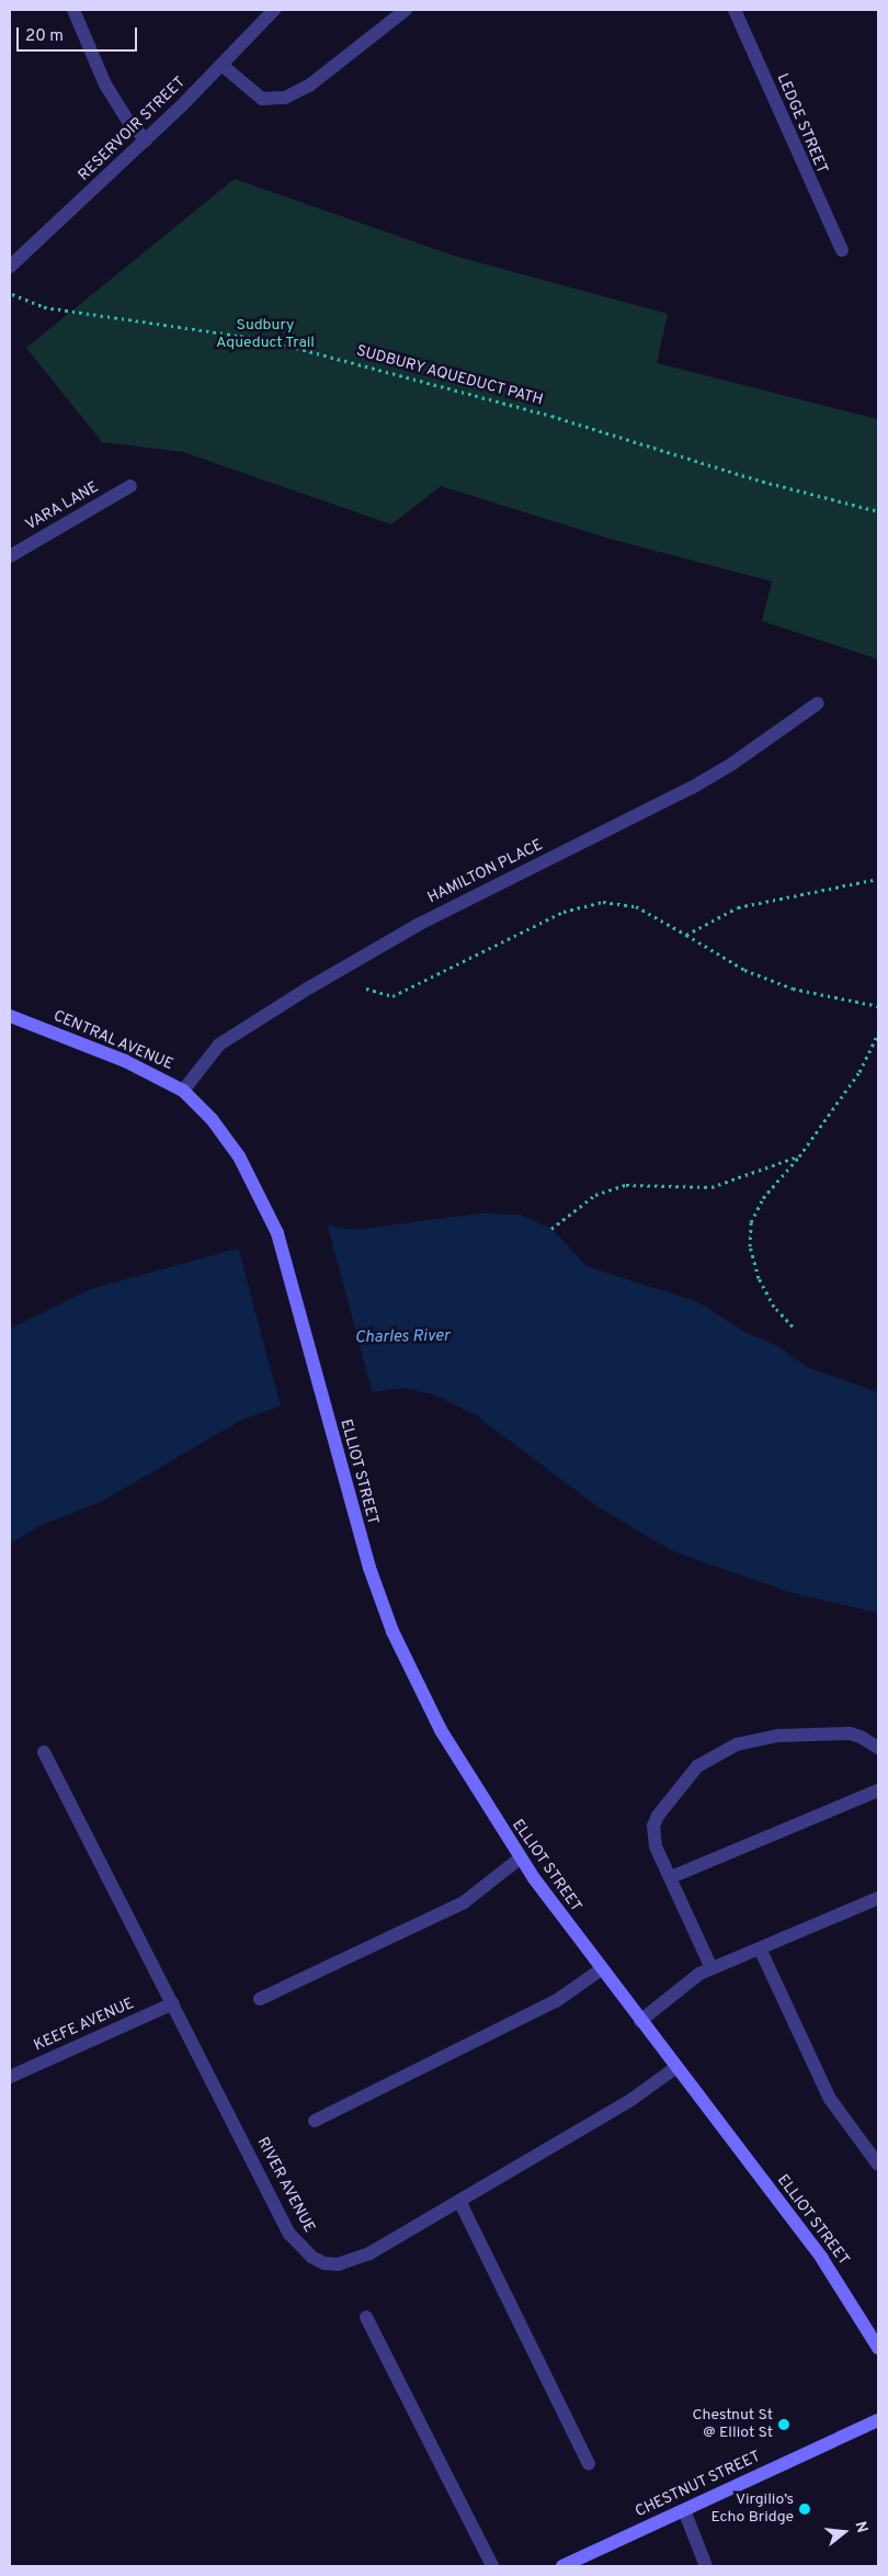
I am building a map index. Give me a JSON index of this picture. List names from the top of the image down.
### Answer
{
  "streets": {
    "main road": ["CENTRAL AVENUE", "ELLIOT STREET", "CHESTNUT STREET"],
    "street": [
      "LEDGE STREET",
      "RESERVOIR STREET",
      "VARA LANE",
      "HAMILTON PLACE",
      "KEEFE AVENUE",
      "RIVER AVENUE"
    ],
    "path": ["SUDBURY AQUEDUCT PATH"]
  },
  "crossings": [
    ["HAMILTON PLACE", "CENTRAL AVENUE"],
    ["CENTRAL AVENUE", "ELLIOT STREET"],
    ["ELLIOT STREET", "RIVER AVENUE"],
    ["KEEFE AVENUE", "RIVER AVENUE"]
  ],
  "water": ["Charles River"],
  "parks": ["Sudbury Aqueduct Trail"],
  "places": ["Chestnut St @ Elliot St", "Virgilio’s Echo Bridge"],
  "scale_bar": "20 m",
  "north": "right"
}
